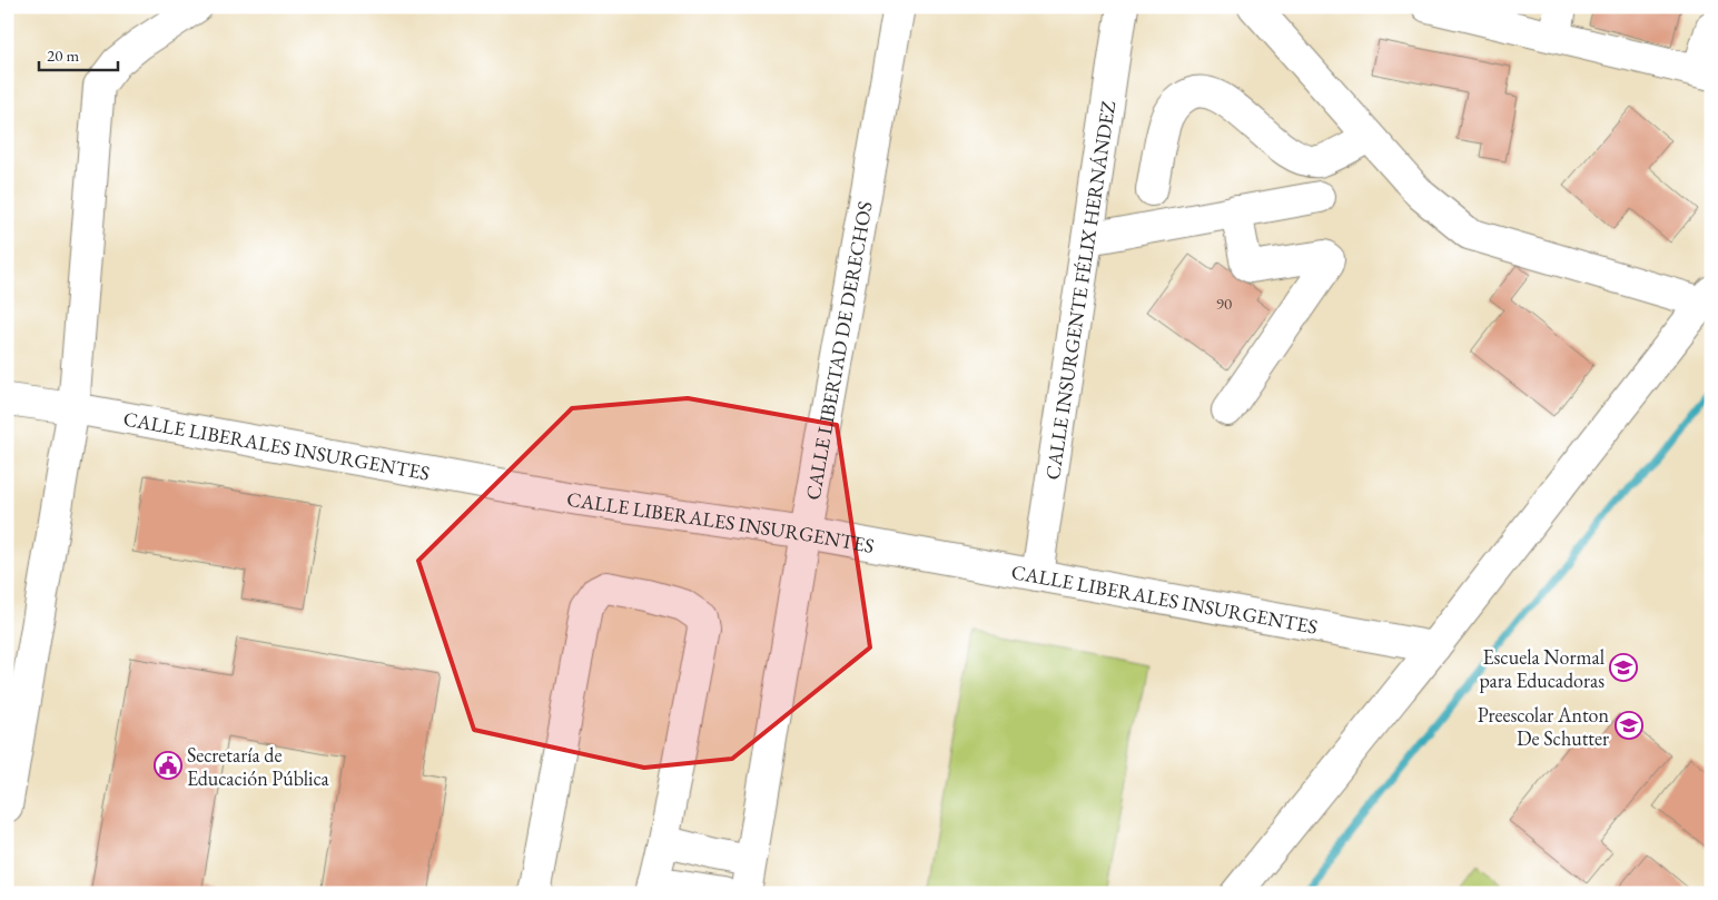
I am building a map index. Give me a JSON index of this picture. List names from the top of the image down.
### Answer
{
  "streets": {
    "street": ["CALLE INSURGENTE FÉLIX HERNÁNDEZ", "CALLE LIBERTAD DE DERECHOS", "CALLE LIBERALES INSURGENTES"]
  },
  "crossings": [
    ["CALLE INSURGENTE FÉLIX HERNÁNDEZ", "CALLE LIBERALES INSURGENTES"],
    ["CALLE LIBERTAD DE DERECHOS", "CALLE LIBERALES INSURGENTES"]
  ],
  "places": {
    "school or university": ["Escuela Normal para Educadoras", "Preescolar Anton De Schutter"],
    "public building": ["Secretaría de Educación Pública"]
  },
  "house_numbers": ["90"],
  "scale_bar": "20 m"
}
